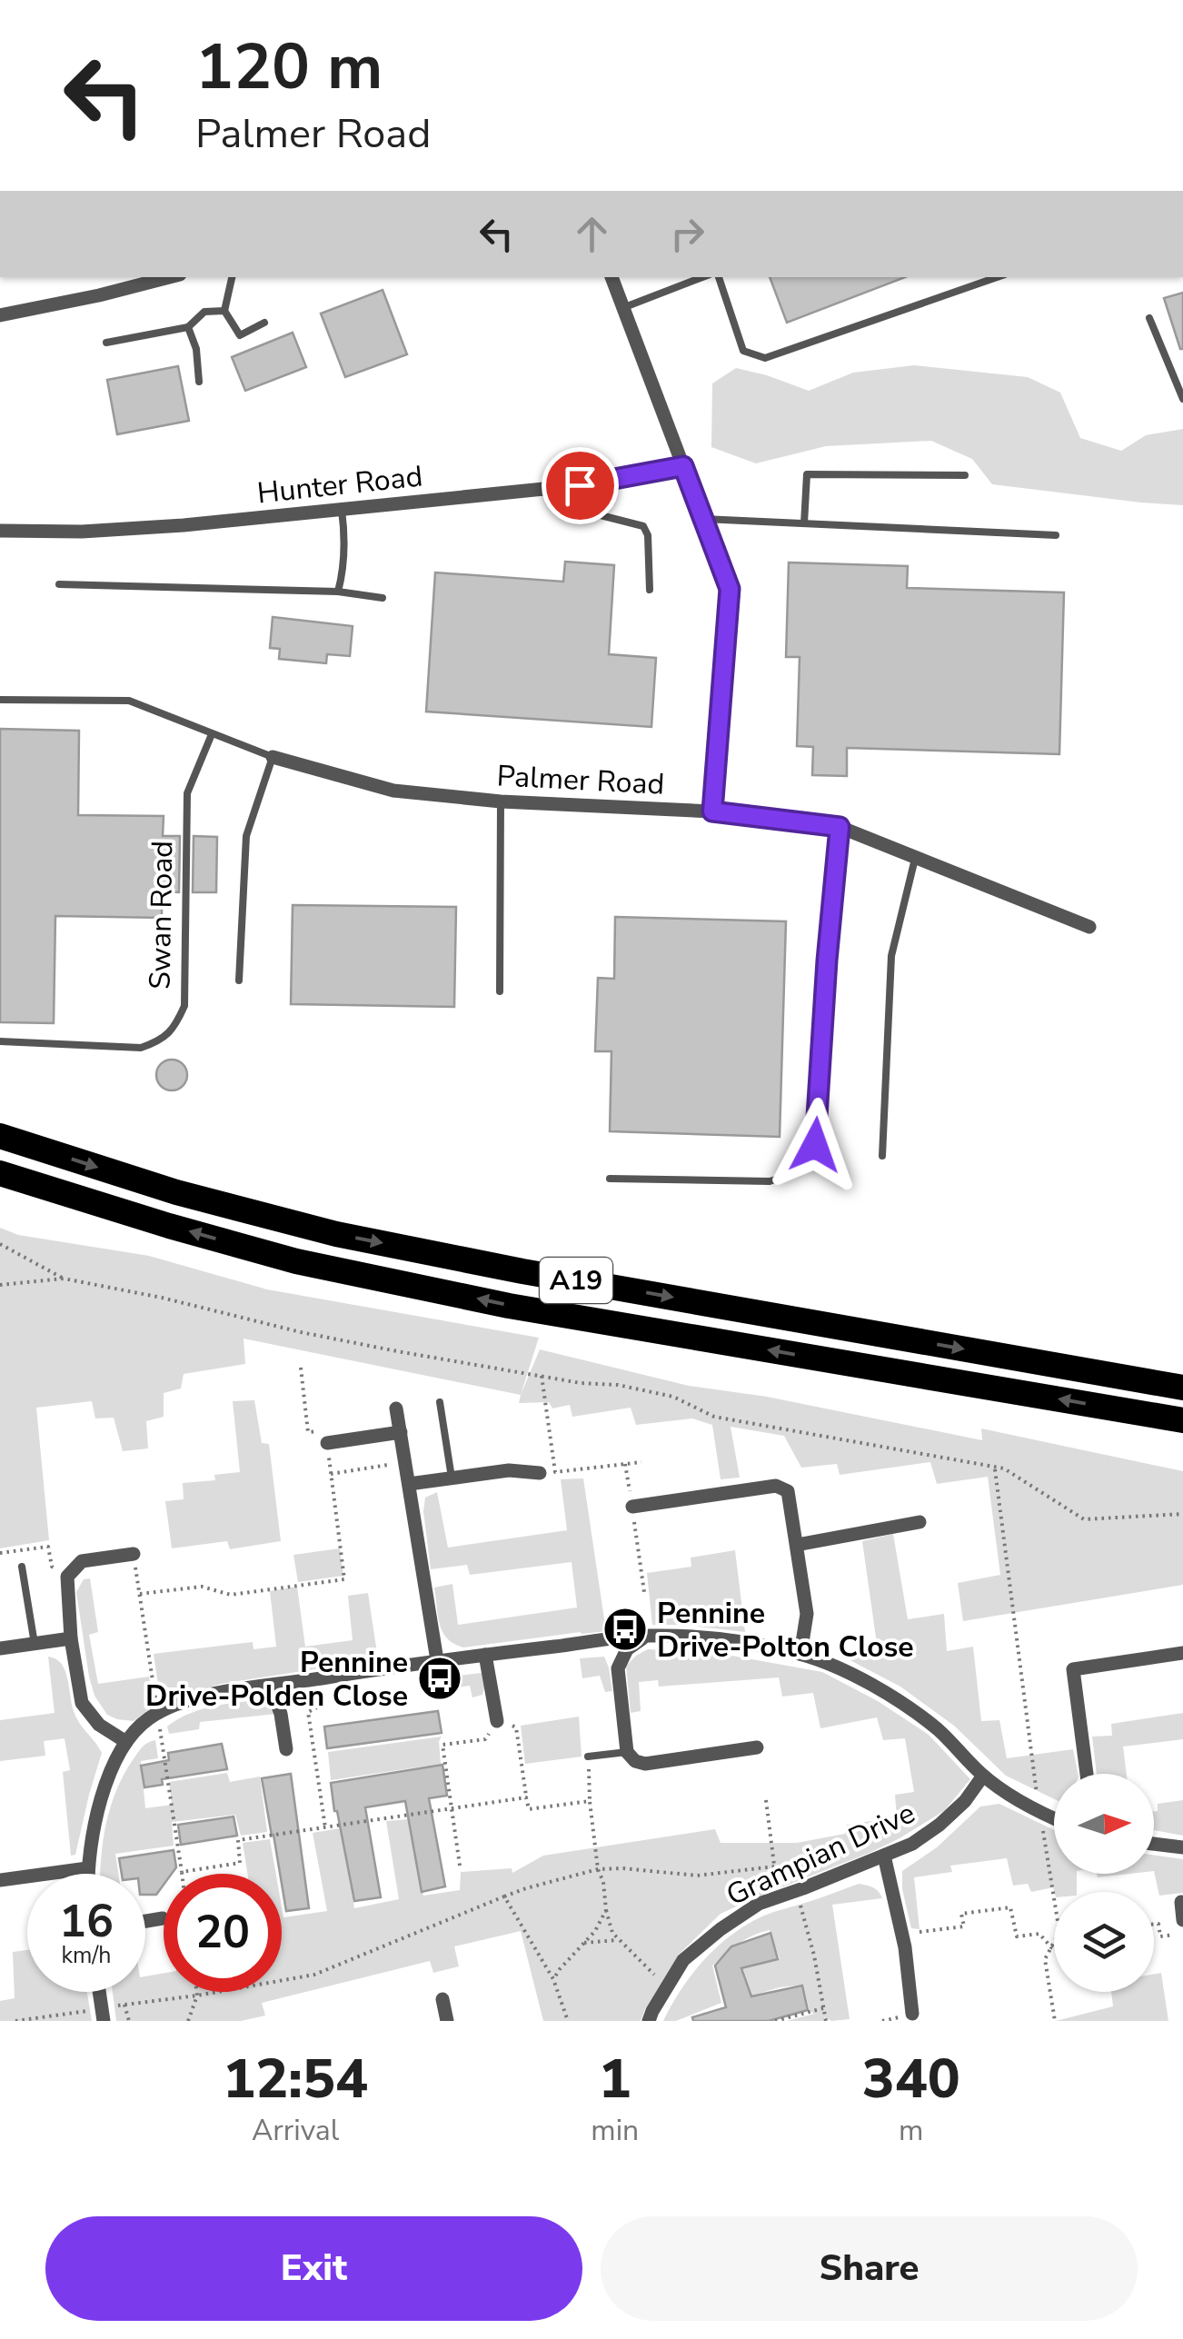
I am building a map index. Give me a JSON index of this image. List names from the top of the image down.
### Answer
{
  "streets": {
    "highway": ["A19"],
    "street": ["Hunter Road", "Palmer Road", "Grampian Drive"],
    "lane": ["Swan Road"]
  },
  "places": {
    "bus stop": ["Pennine Drive-Polton Close", "Pennine Drive-Polden Close"]
  },
  "north": "right",
  "page": {
    "turn": ["120 m", "Palmer Road"],
    "speed": "16 km/h",
    "limit": "20",
    "eta": [
      "12:54",
      "Arrival",
      "1",
      "min",
      "340",
      "m"
    ],
    "buttons": ["Exit", "Share"]
  }
}
